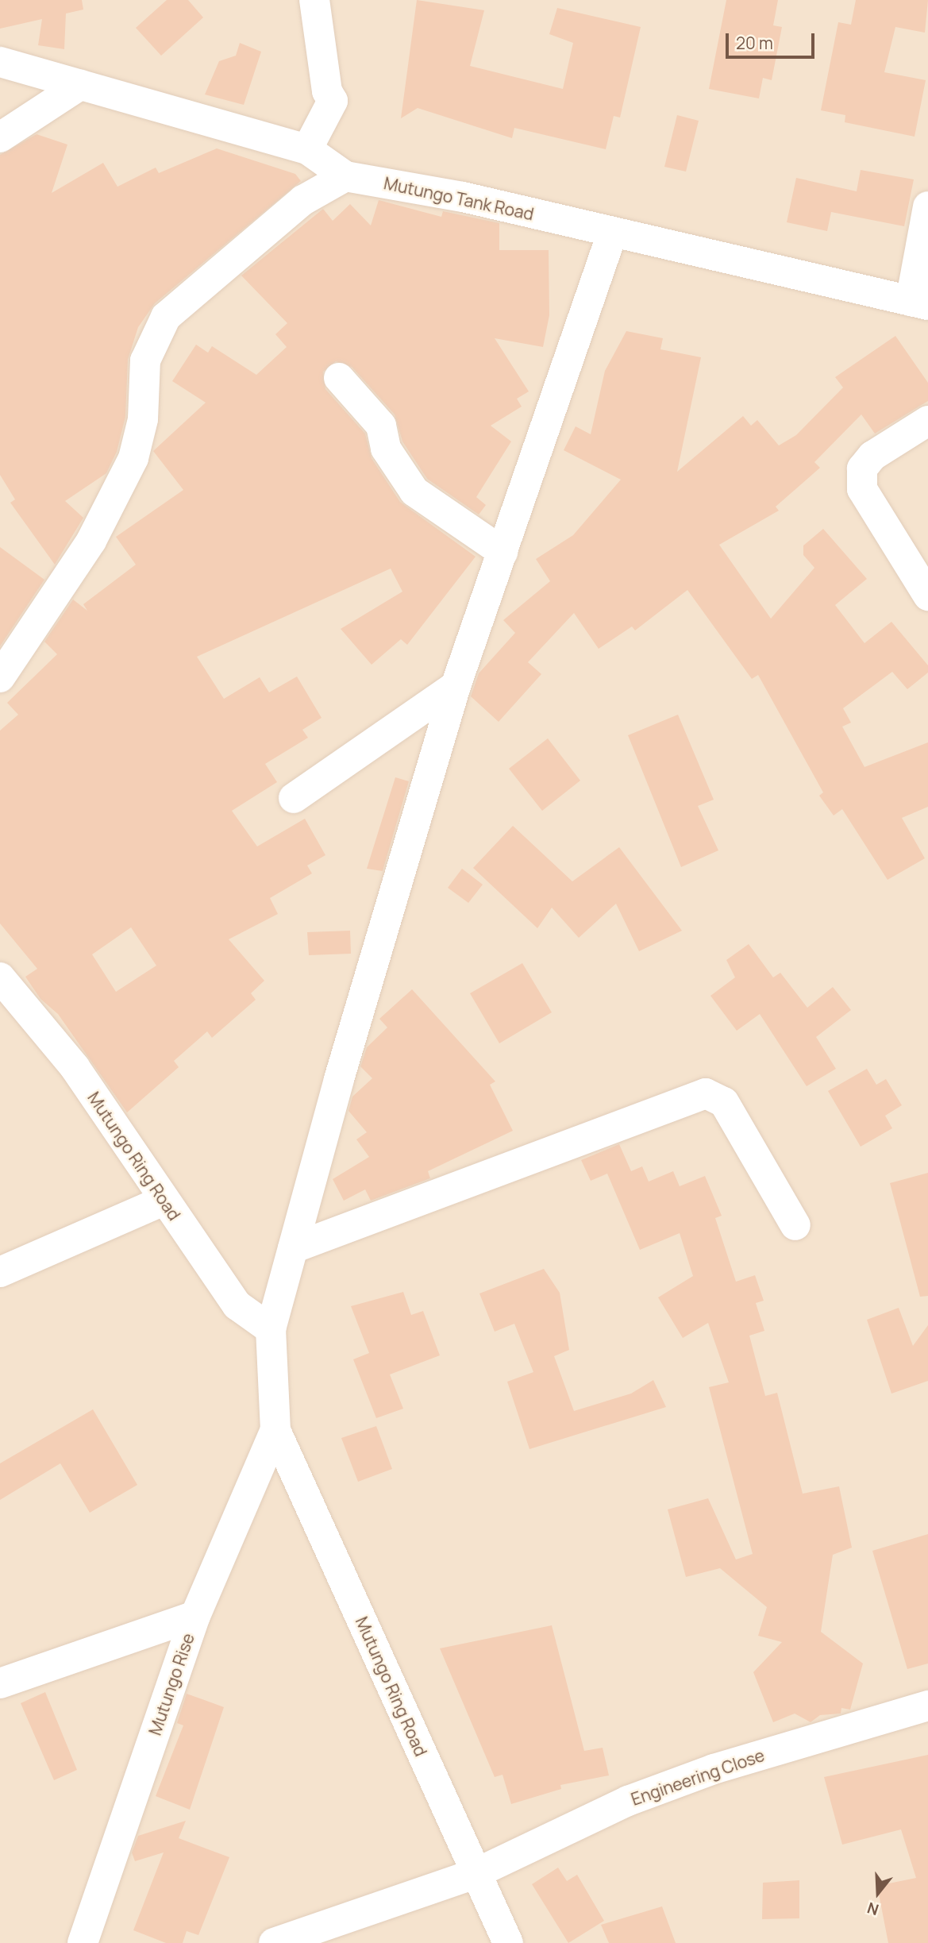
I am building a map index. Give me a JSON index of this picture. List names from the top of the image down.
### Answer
{
  "streets": {
    "street": [
      "Mutungo Tank Road",
      "Mutungo Ring Road",
      "Mutungo Rise",
      "Engineering Close"
    ]
  },
  "crossings": [
    ["Mutungo Ring Road", "Mutungo Rise"],
    ["Mutungo Ring Road", "Engineering Close"]
  ],
  "scale_bar": "20 m",
  "north": "bottom"
}
